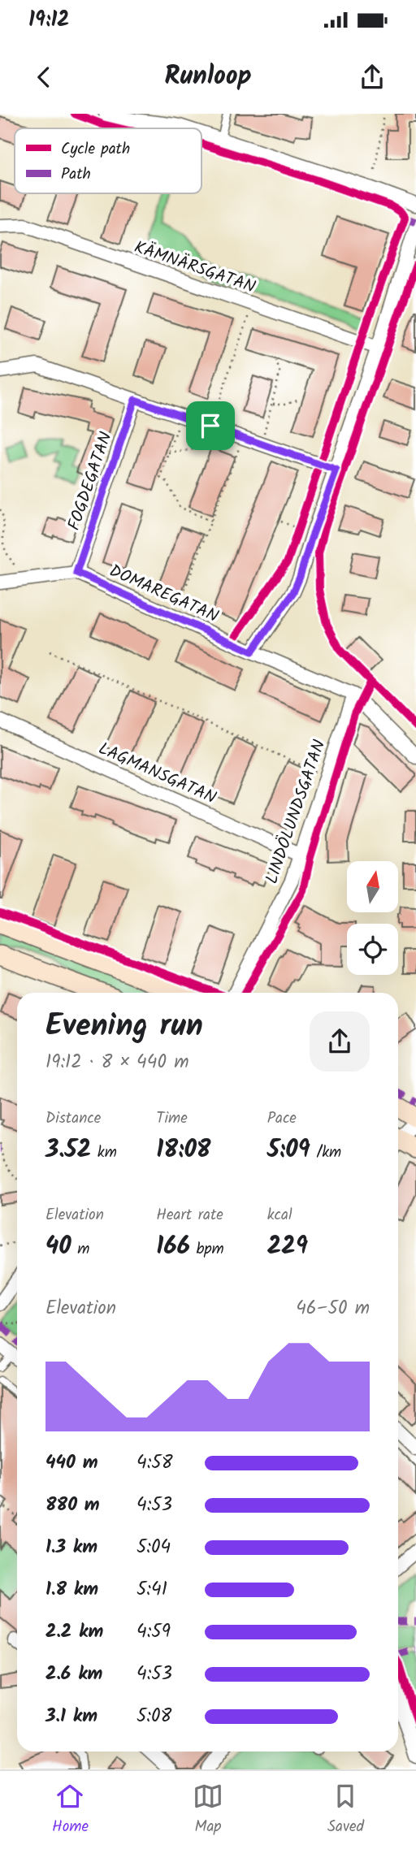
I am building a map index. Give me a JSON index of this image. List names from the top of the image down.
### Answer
{
  "streets": {
    "street": [
      "KÄMNÄRSGATAN",
      "FOGDEGATAN",
      "DOMAREGATAN",
      "LAGMANSGATAN",
      "LINDÖLUNDSGATAN"
    ]
  },
  "crossings": [
    ["FOGDEGATAN", "DOMAREGATAN"],
    ["DOMAREGATAN", "LINDÖLUNDSGATAN"],
    ["LAGMANSGATAN", "LINDÖLUNDSGATAN"]
  ],
  "legend": ["Cycle path", "Path"],
  "north": "top",
  "page": {
    "status": "19:12",
    "header": "Runloop",
    "heading": ["Evening run", "19:12 · 8 × 440 m"],
    "stats": [
      ["Distance", "3.52 km"],
      ["Time", "18:08"],
      ["Pace", "5:09 /km"],
      ["Elevation", "40 m"],
      ["Heart rate", "166 bpm"],
      ["kcal", "229"]
    ],
    "chart": ["Elevation", "46–50 m"],
    "list": [
      {
        "name": "440 m",
        "note": "4:58"
      },
      {
        "name": "880 m",
        "note": "4:53"
      },
      {
        "name": "1.3 km",
        "note": "5:04"
      },
      {
        "name": "1.8 km",
        "note": "5:41"
      },
      {
        "name": "2.2 km",
        "note": "4:59"
      },
      {
        "name": "2.6 km",
        "note": "4:53"
      },
      {
        "name": "3.1 km",
        "note": "5:08"
      }
    ],
    "tabs": ["Home", "Map", "Saved"]
  }
}
